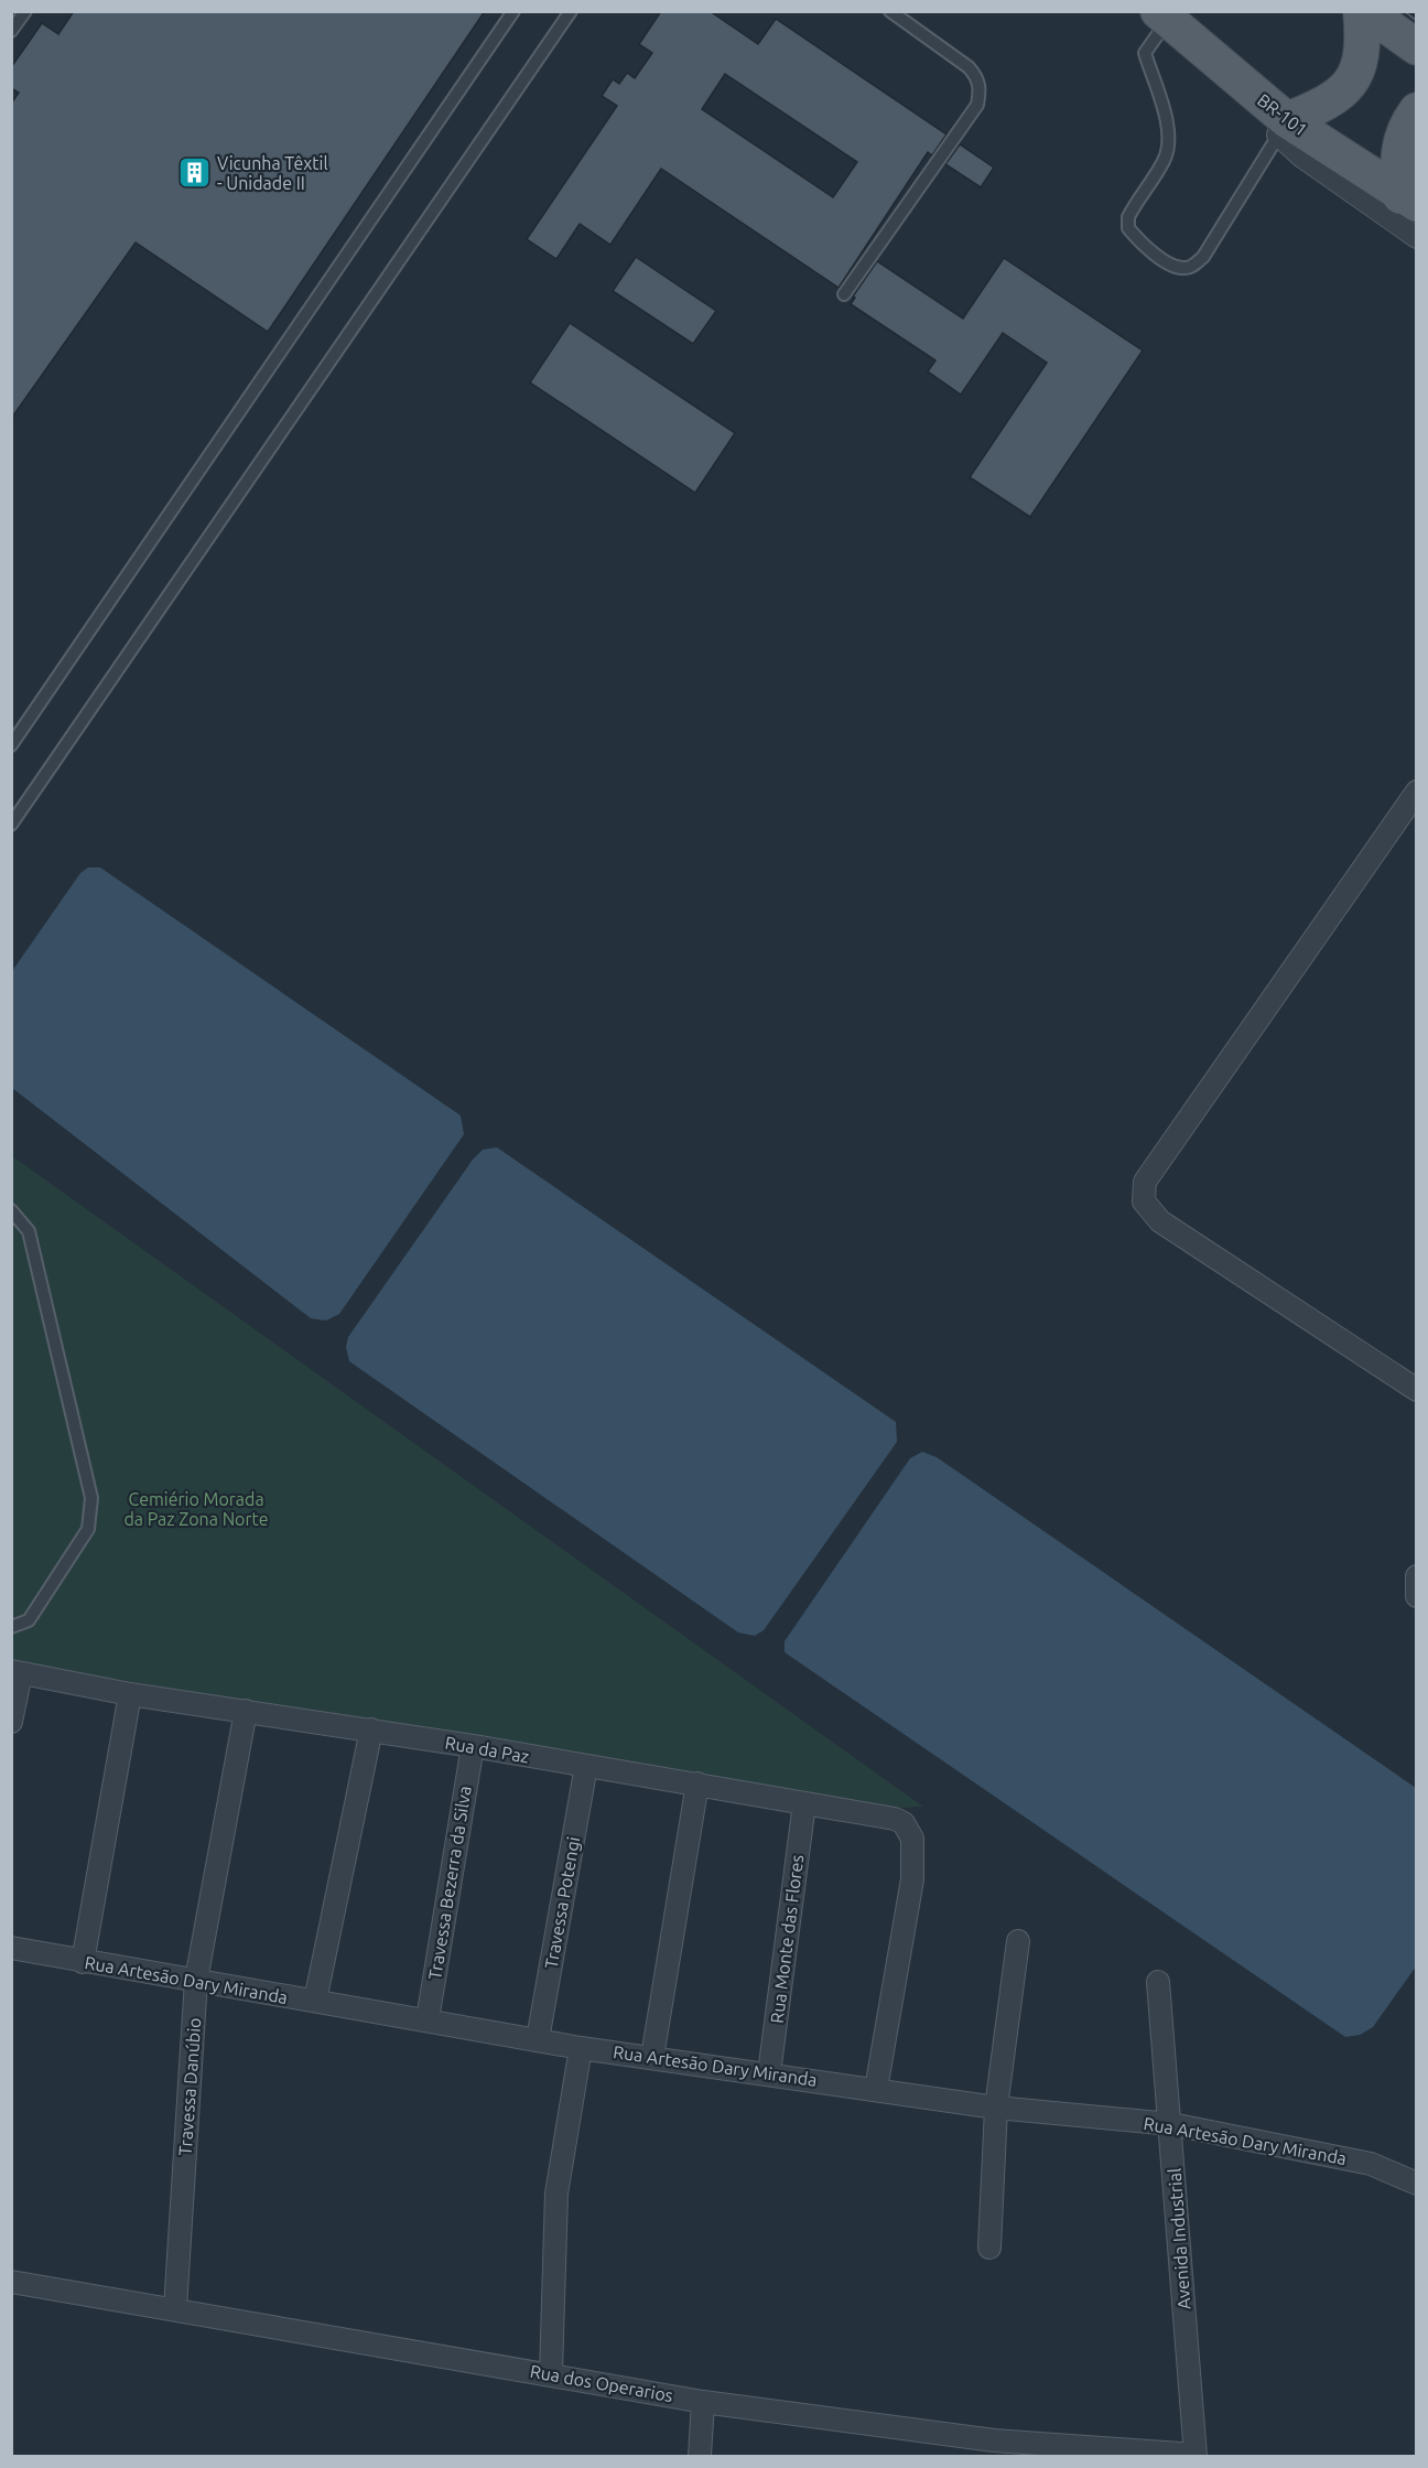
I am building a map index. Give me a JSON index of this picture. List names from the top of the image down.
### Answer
{
  "streets": {
    "main road": ["BR-101"],
    "street": [
      "Rua da Paz",
      "Travessa Bezerra da Silva",
      "Travessa Potengi",
      "Rua Monte das Flores",
      "Rua Artesão Dary Miranda",
      "Travessa Danúbio",
      "Avenida Industrial",
      "Rua dos Operarios"
    ]
  },
  "crossings": [
    ["Rua da Paz", "Travessa Bezerra da Silva"],
    ["Rua da Paz", "Travessa Potengi"],
    ["Rua da Paz", "Rua Monte das Flores"],
    ["Rua da Paz", "Rua Artesão Dary Miranda"],
    ["Rua da Paz", "Travessa Danúbio"],
    ["Travessa Bezerra da Silva", "Rua Artesão Dary Miranda"],
    ["Travessa Potengi", "Rua Artesão Dary Miranda"],
    ["Rua Monte das Flores", "Rua Artesão Dary Miranda"],
    ["Rua Artesão Dary Miranda", "Travessa Danúbio"],
    ["Rua Artesão Dary Miranda", "Avenida Industrial"],
    ["Travessa Danúbio", "Rua dos Operarios"],
    ["Avenida Industrial", "Rua dos Operarios"]
  ],
  "parks": ["Cemiério Morada da Paz Zona Norte"],
  "places": {
    "building": ["Vicunha Têxtil - Unidade II"]
  }
}
